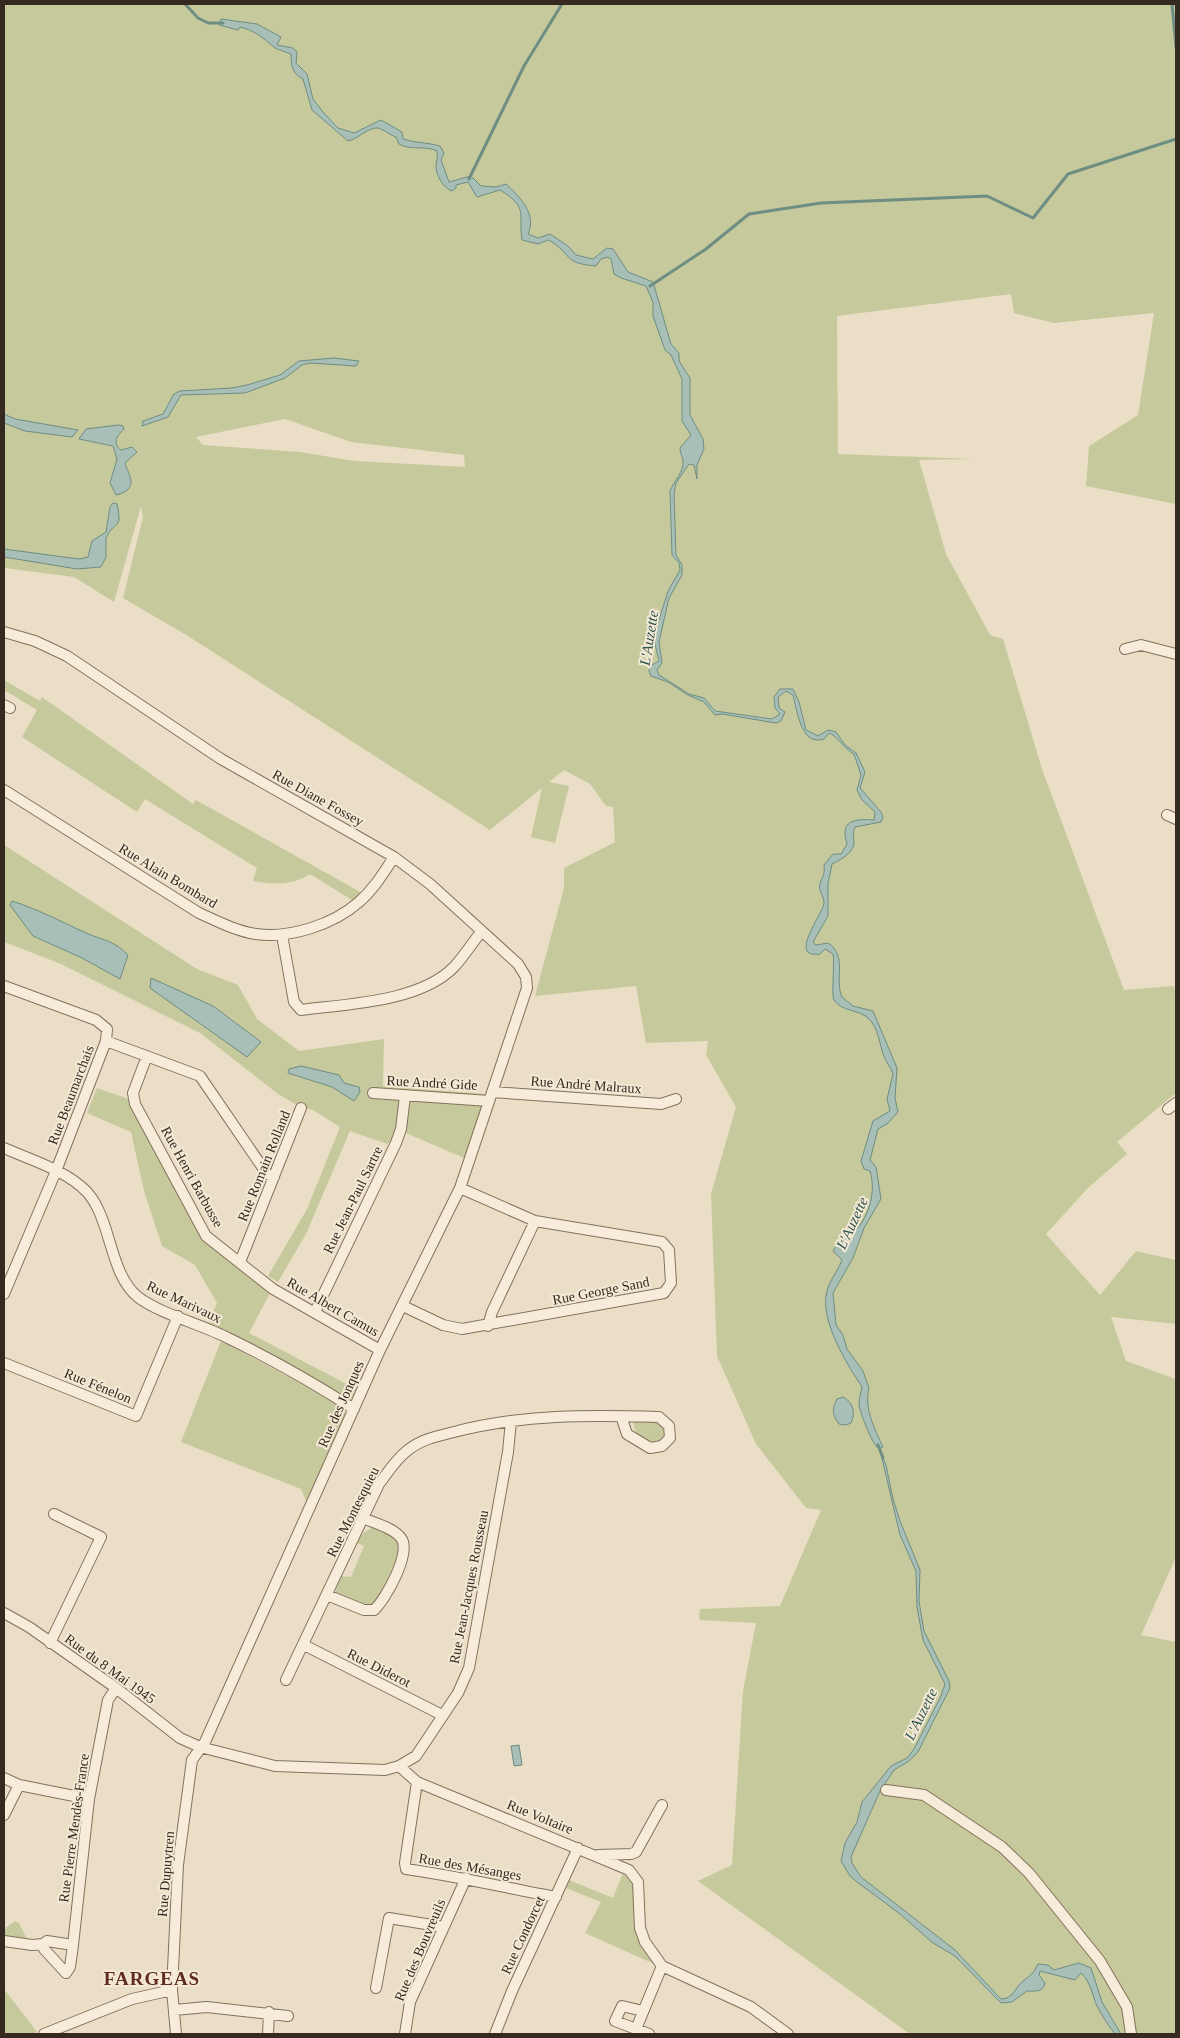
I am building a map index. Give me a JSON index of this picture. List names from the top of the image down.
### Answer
{
  "streets": {
    "street": [
      "Rue Diane Fossey",
      "Rue Alain Bombard",
      "Rue André Gide",
      "Rue André Malraux",
      "Rue Beaumarchais",
      "Rue Romain Rolland",
      "Rue Henri Barbusse",
      "Rue Jean-Paul Sartre",
      "Rue George Sand",
      "Rue Marivaux",
      "Rue Albert Camus",
      "Rue Fénelon",
      "Rue des Jonques",
      "Rue Montesquieu",
      "Rue Jean-Jacques Rousseau",
      "Rue Diderot",
      "Rue du 8 Mai 1945",
      "Rue Voltaire",
      "Rue Pierre Mendès-France",
      "Rue des Mésanges",
      "Rue Dupuytren",
      "Rue Condorcet",
      "Rue des Bouvreuils"
    ]
  },
  "crossings": [
    ["Rue Diane Fossey", "Rue Alain Bombard"],
    ["Rue Diane Fossey", "Rue des Jonques"],
    ["Rue André Gide", "Rue André Malraux"],
    ["Rue André Gide", "Rue Jean-Paul Sartre"],
    ["Rue André Gide", "Rue des Jonques"],
    ["Rue André Malraux", "Rue des Jonques"],
    ["Rue Beaumarchais", "Rue Marivaux"],
    ["Rue Romain Rolland", "Rue Henri Barbusse"],
    ["Rue Henri Barbusse", "Rue Albert Camus"],
    ["Rue Jean-Paul Sartre", "Rue Albert Camus"],
    ["Rue George Sand", "Rue des Jonques"],
    ["Rue Marivaux", "Rue Fénelon"],
    ["Rue Marivaux", "Rue des Jonques"],
    ["Rue Albert Camus", "Rue des Jonques"],
    ["Rue des Jonques", "Rue du 8 Mai 1945"],
    ["Rue des Jonques", "Rue Dupuytren"],
    ["Rue Montesquieu", "Rue Jean-Jacques Rousseau"],
    ["Rue Montesquieu", "Rue Diderot"],
    ["Rue Jean-Jacques Rousseau", "Rue Diderot"],
    ["Rue Jean-Jacques Rousseau", "Rue Voltaire"],
    ["Rue du 8 Mai 1945", "Rue Pierre Mendès-France"],
    ["Rue Voltaire", "Rue des Mésanges"],
    ["Rue Voltaire", "Rue Condorcet"],
    ["Rue des Mésanges", "Rue Condorcet"],
    ["Rue des Mésanges", "Rue des Bouvreuils"]
  ],
  "districts": ["FARGEAS"],
  "water": ["L'Auzette"]
}
